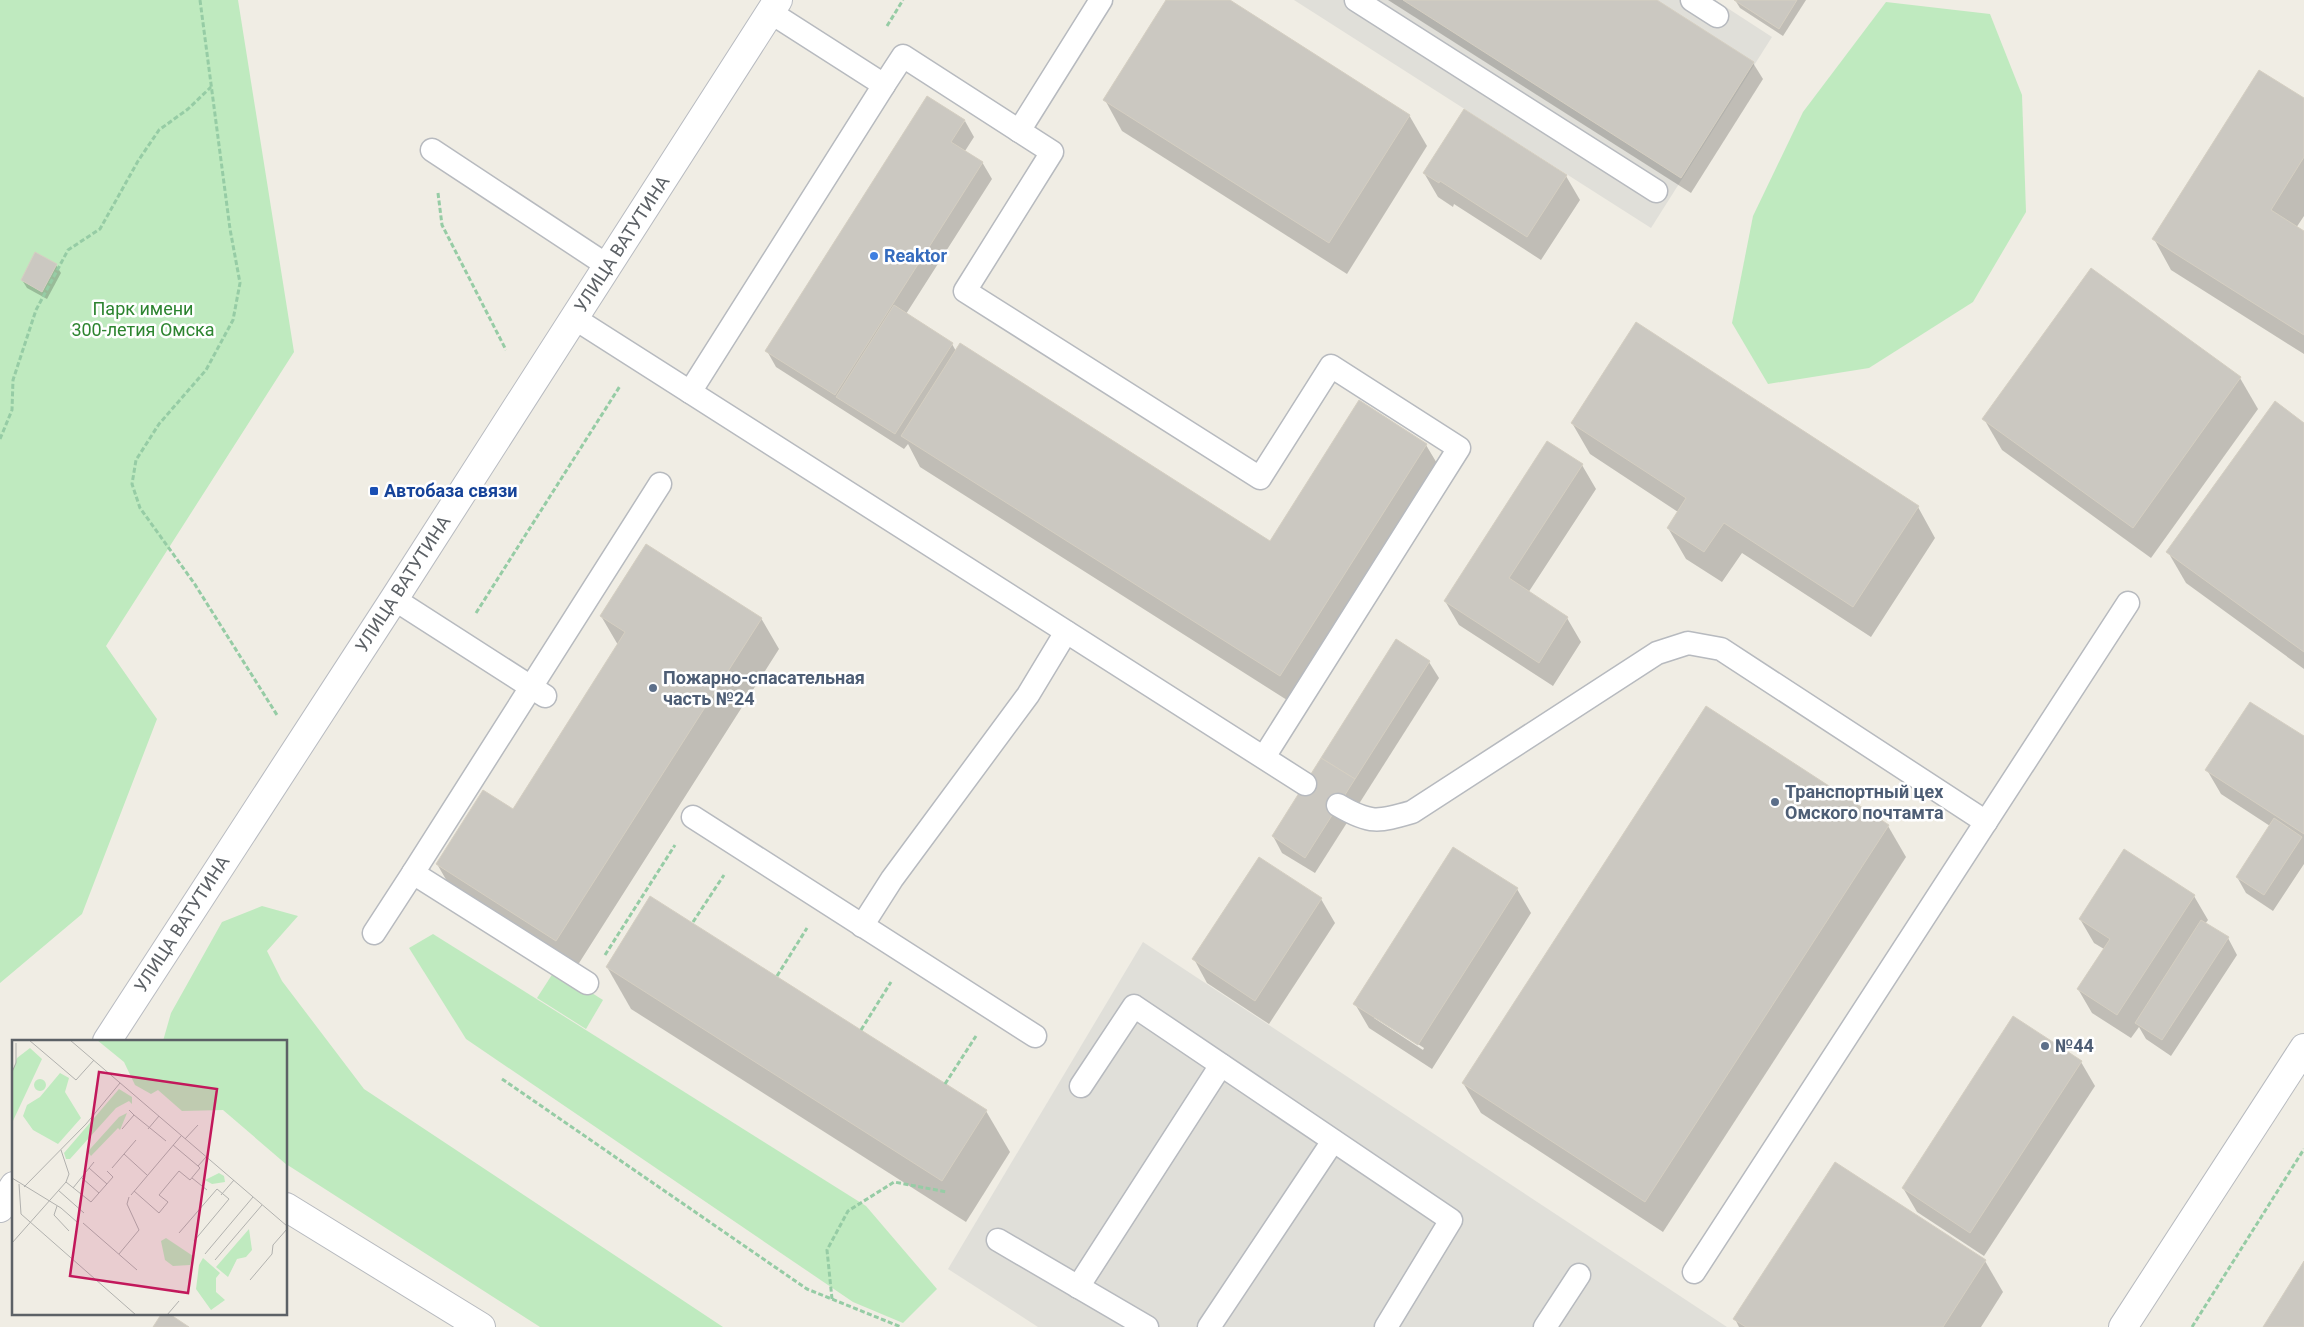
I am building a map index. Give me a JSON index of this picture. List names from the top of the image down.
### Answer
{
  "streets": {
    "main road": ["УЛИЦА ВАТУТИНА"]
  },
  "parks": ["Парк имени 300-летия Омска"],
  "places": {
    "other": [
      "Reaktor",
      "Пожарно-спасательная часть №24",
      "Транспортный цех Омского почтамта",
      "№44"
    ],
    "transit": ["Автобаза связи"]
  }
}
